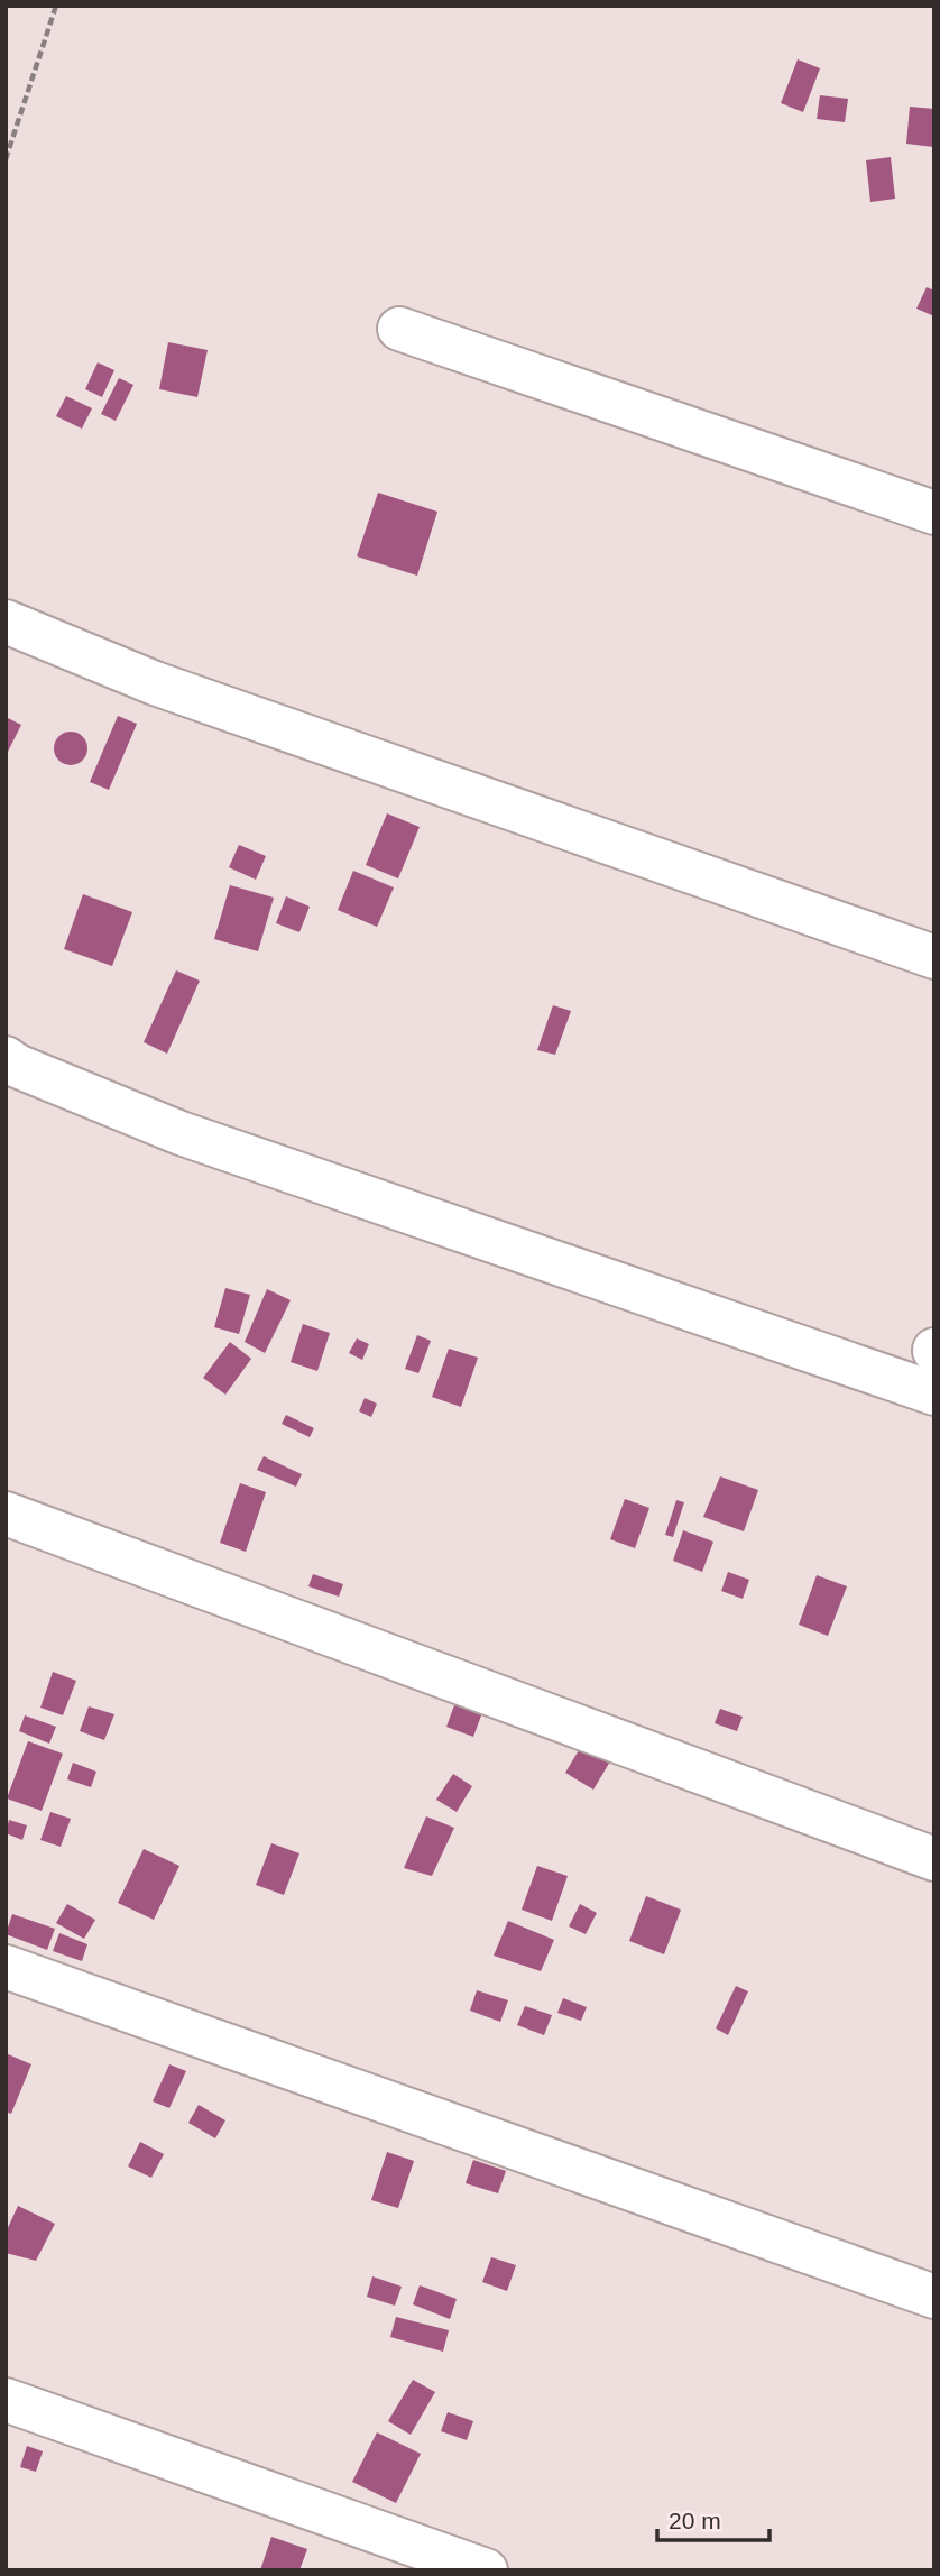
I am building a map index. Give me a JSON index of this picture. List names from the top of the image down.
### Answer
{
  "scale_bar": "20 m"
}
